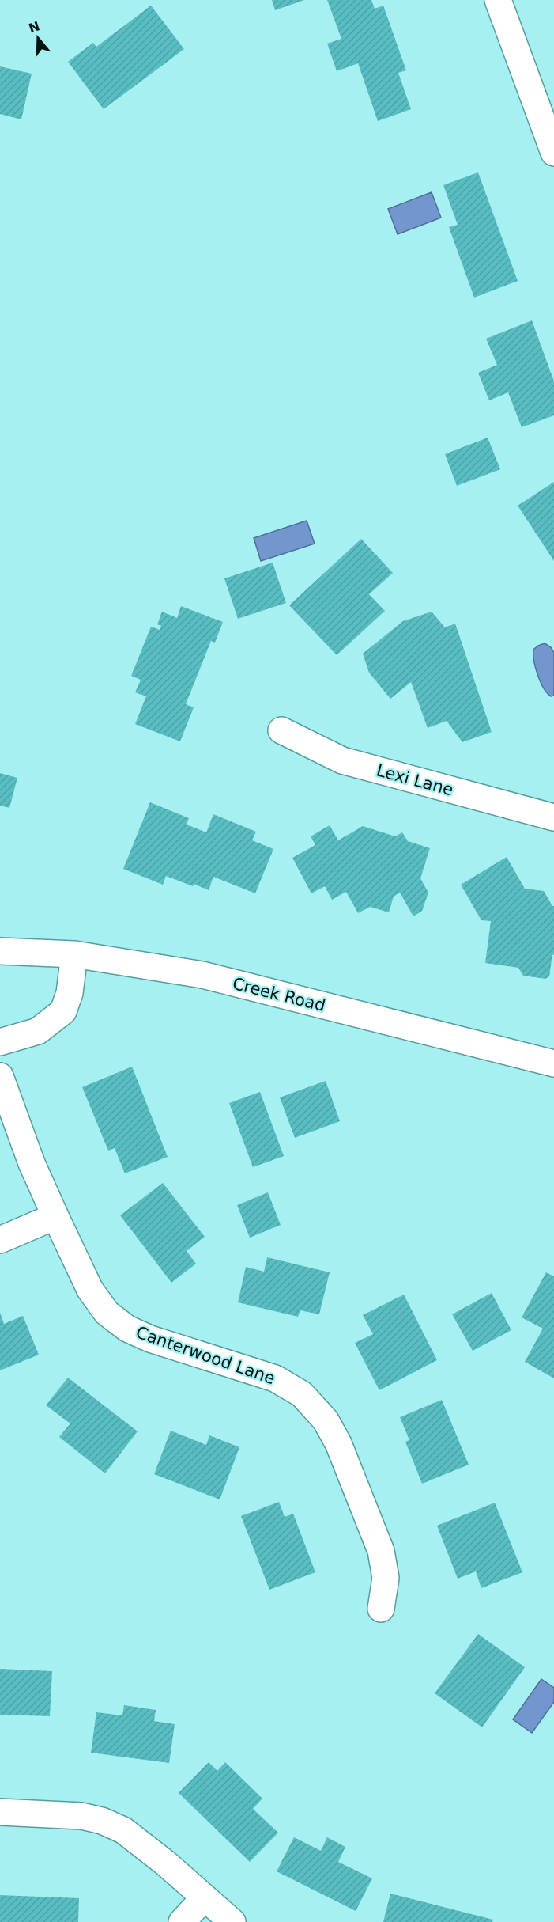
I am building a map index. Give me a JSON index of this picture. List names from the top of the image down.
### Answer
{
  "streets": {
    "street": ["Lexi Lane", "Creek Road", "Canterwood Lane"]
  },
  "north": "top"
}
